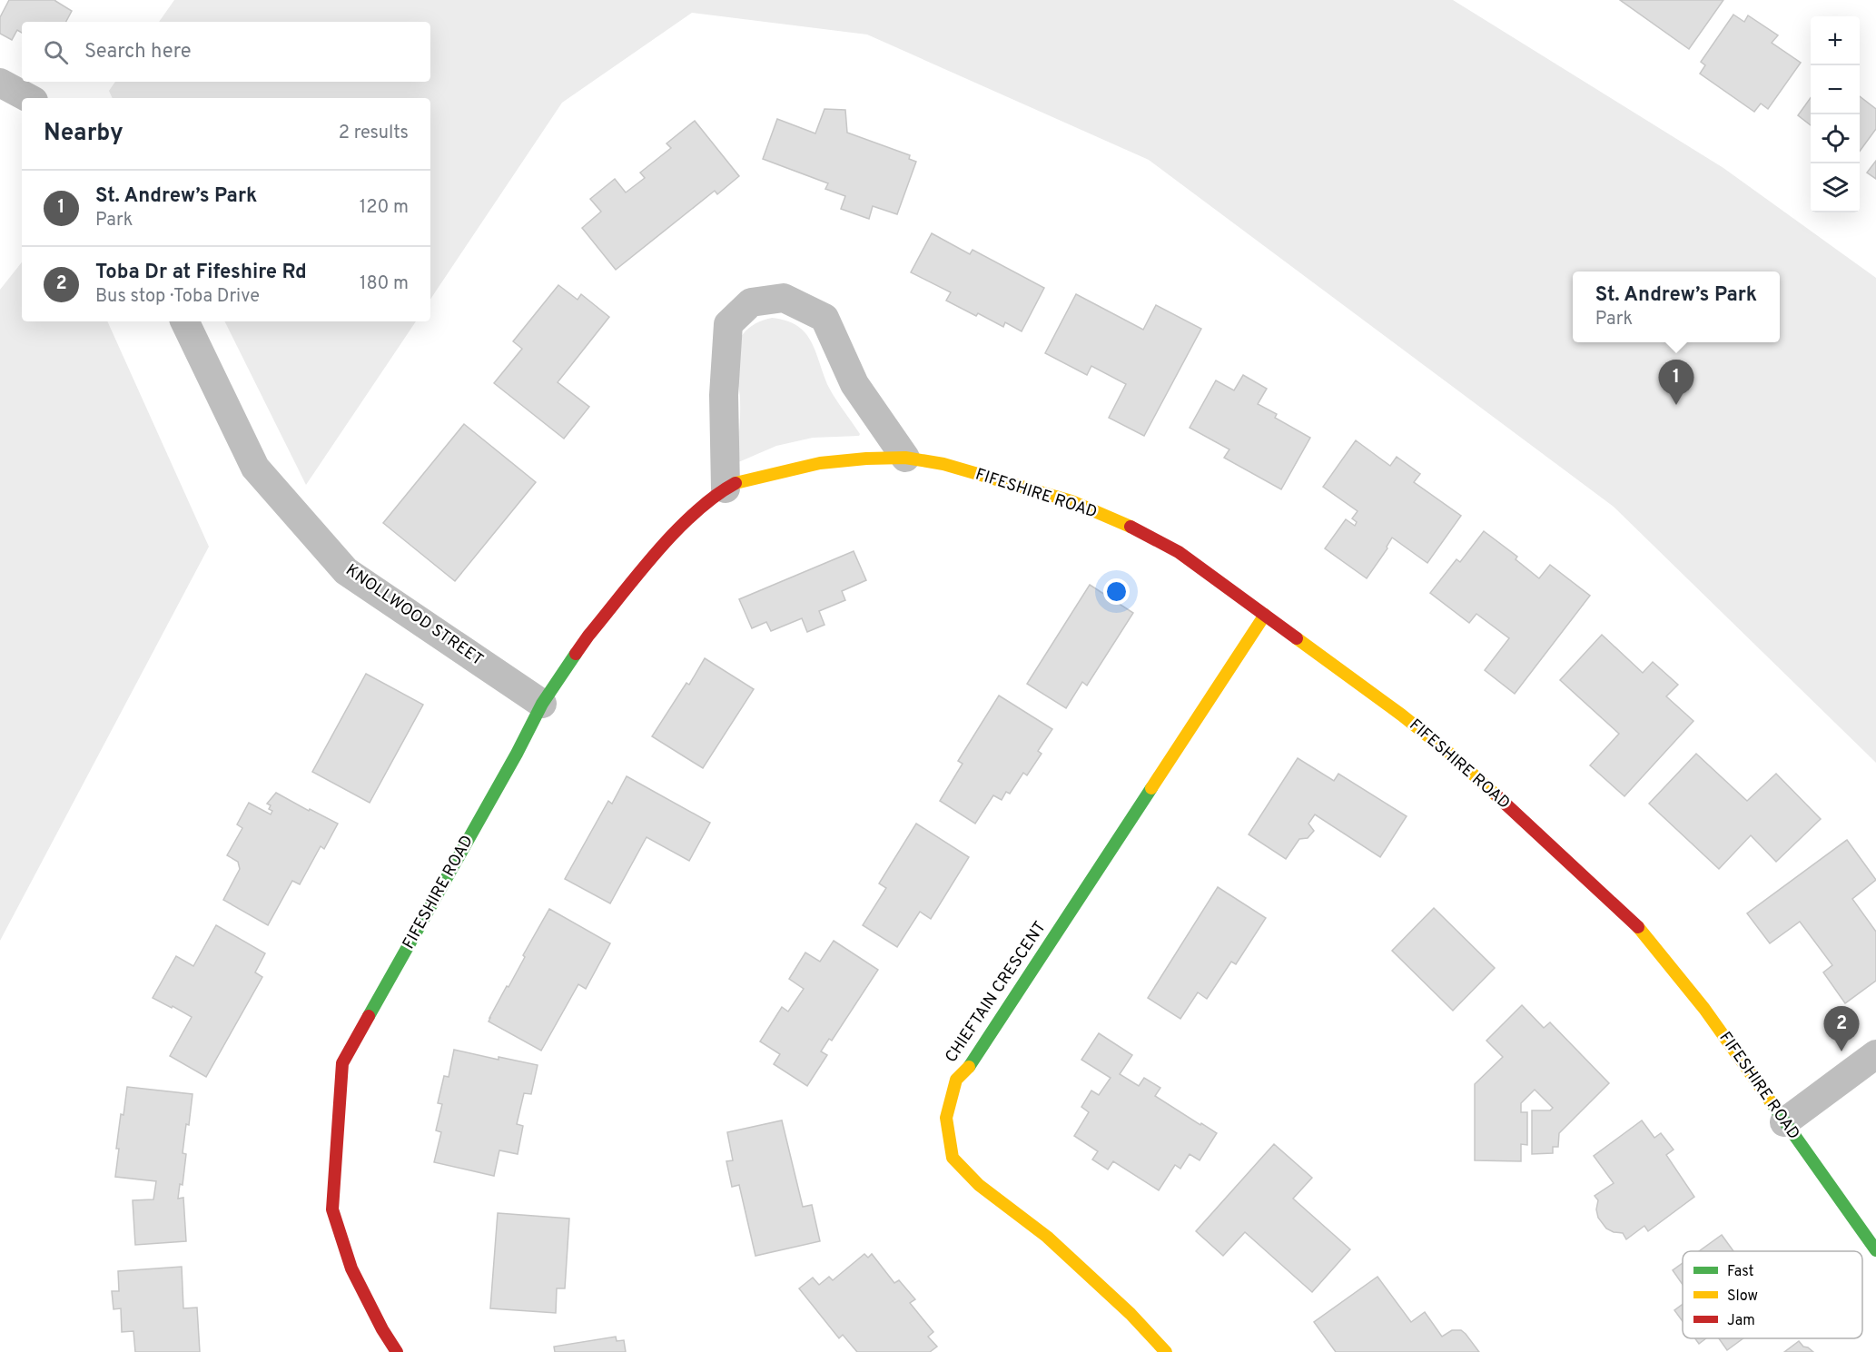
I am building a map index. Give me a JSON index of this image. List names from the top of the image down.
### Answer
{
  "streets": {
    "street": ["FIFESHIRE ROAD", "KNOLLWOOD STREET", "CHIEFTAIN CRESCENT"]
  },
  "crossings": [
    ["FIFESHIRE ROAD", "KNOLLWOOD STREET"],
    ["FIFESHIRE ROAD", "CHIEFTAIN CRESCENT"]
  ],
  "legend": ["Fast", "Slow", "Jam"],
  "page": {
    "map_buttons": ["+", "−"],
    "search": "Search here",
    "heading": ["Nearby", "2 results"],
    "list": [
      {
        "mark": "1",
        "name": "St. Andrew’s Park",
        "note": "Park",
        "value": "120 m"
      },
      {
        "mark": "2",
        "name": "Toba Dr at Fifeshire Rd",
        "note": "Bus stop · Toba Drive",
        "value": "180 m"
      }
    ],
    "popup": ["St. Andrew’s Park", "Park"],
    "pins": ["1", "2"]
  }
}
